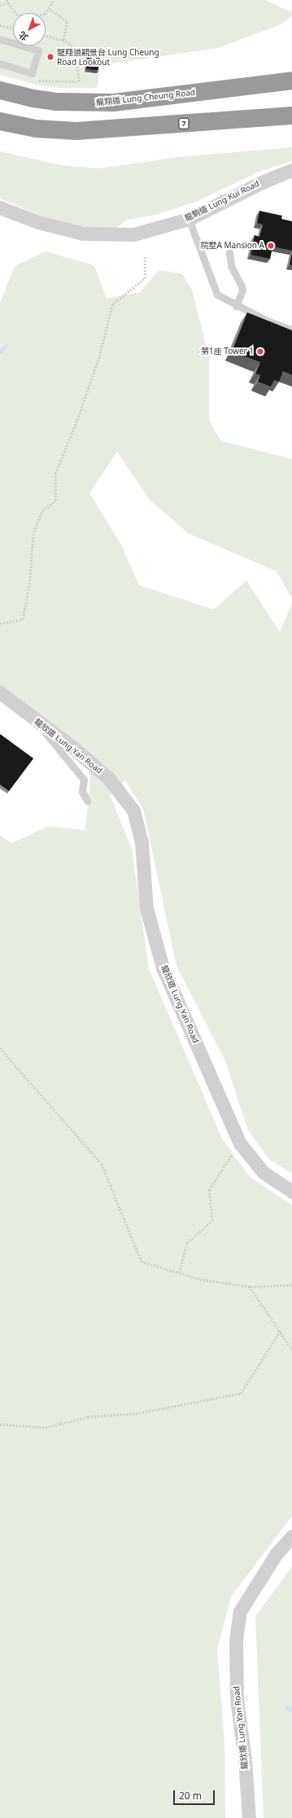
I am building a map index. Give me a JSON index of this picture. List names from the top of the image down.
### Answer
{
  "streets": {
    "highway": ["龍翔道 Lung Cheung Road", "7"],
    "street": ["龍駒道 Lung Kui Road", "龍欣道 Lung Yan Road"]
  },
  "places": ["龍翔道觀景台 Lung Cheung Road Lookout", "院墅A Mansion A", "第1座 Tower 1"],
  "scale_bar": "20 m",
  "north": "bottom left"
}
